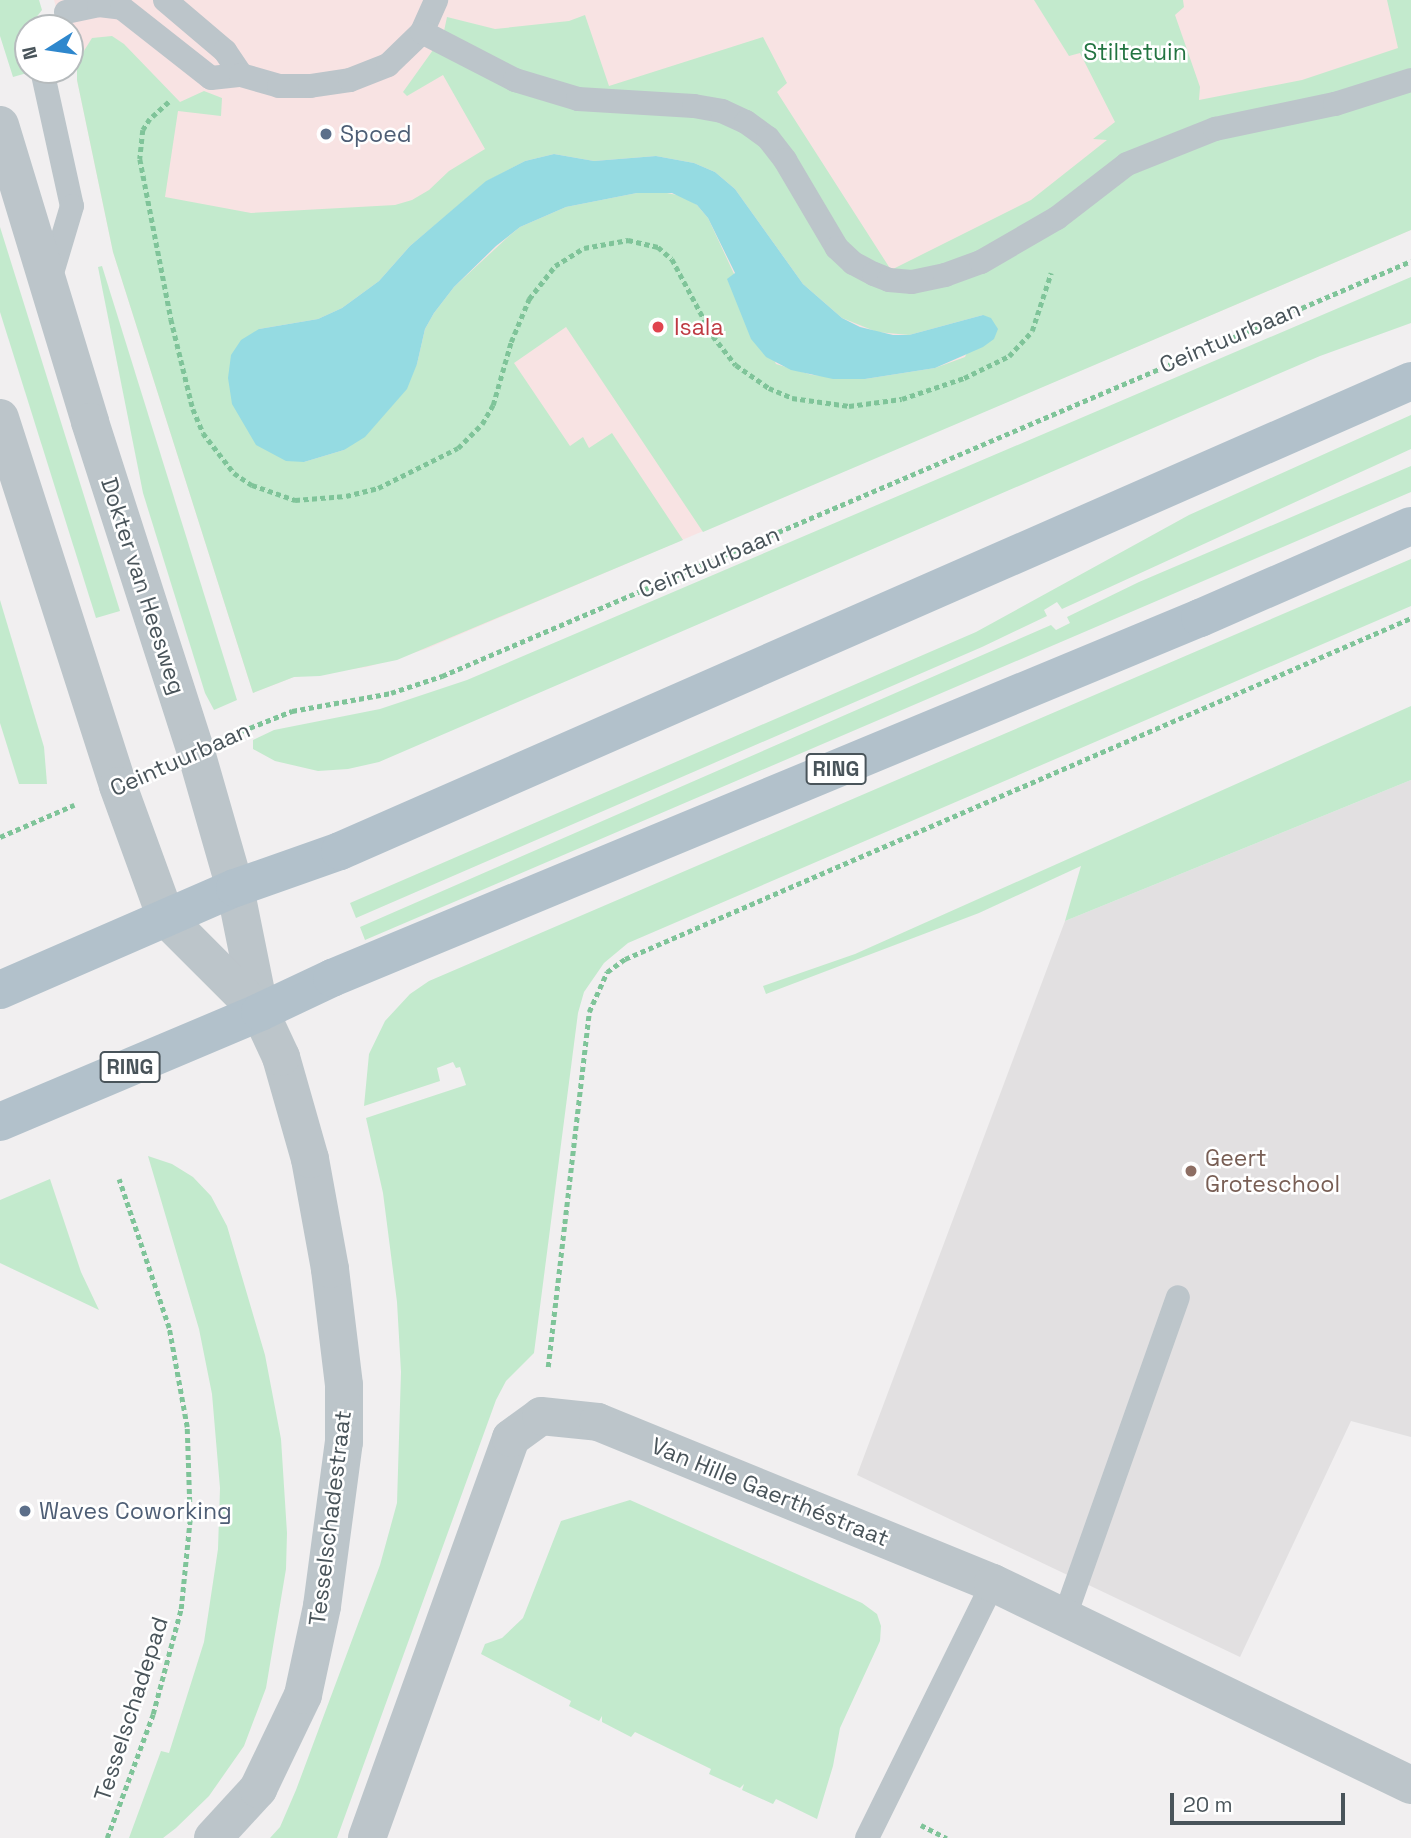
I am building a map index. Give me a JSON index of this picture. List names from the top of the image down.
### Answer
{
  "streets": {
    "main road": ["RING"],
    "street": ["Dokter van Heesweg", "Van Hille Gaerthéstraat", "Tesselschadestraat"],
    "path": ["Ceintuurbaan", "Tesselschadepad"]
  },
  "crossings": [
    ["Ceintuurbaan", "Dokter van Heesweg"],
    ["RING", "Tesselschadestraat"]
  ],
  "parks": ["Stiltetuin"],
  "places": [
    "Spoed",
    "Isala",
    "Geert Groteschool",
    "Waves Coworking"
  ],
  "scale_bar": "20 m",
  "north": "left"
}
